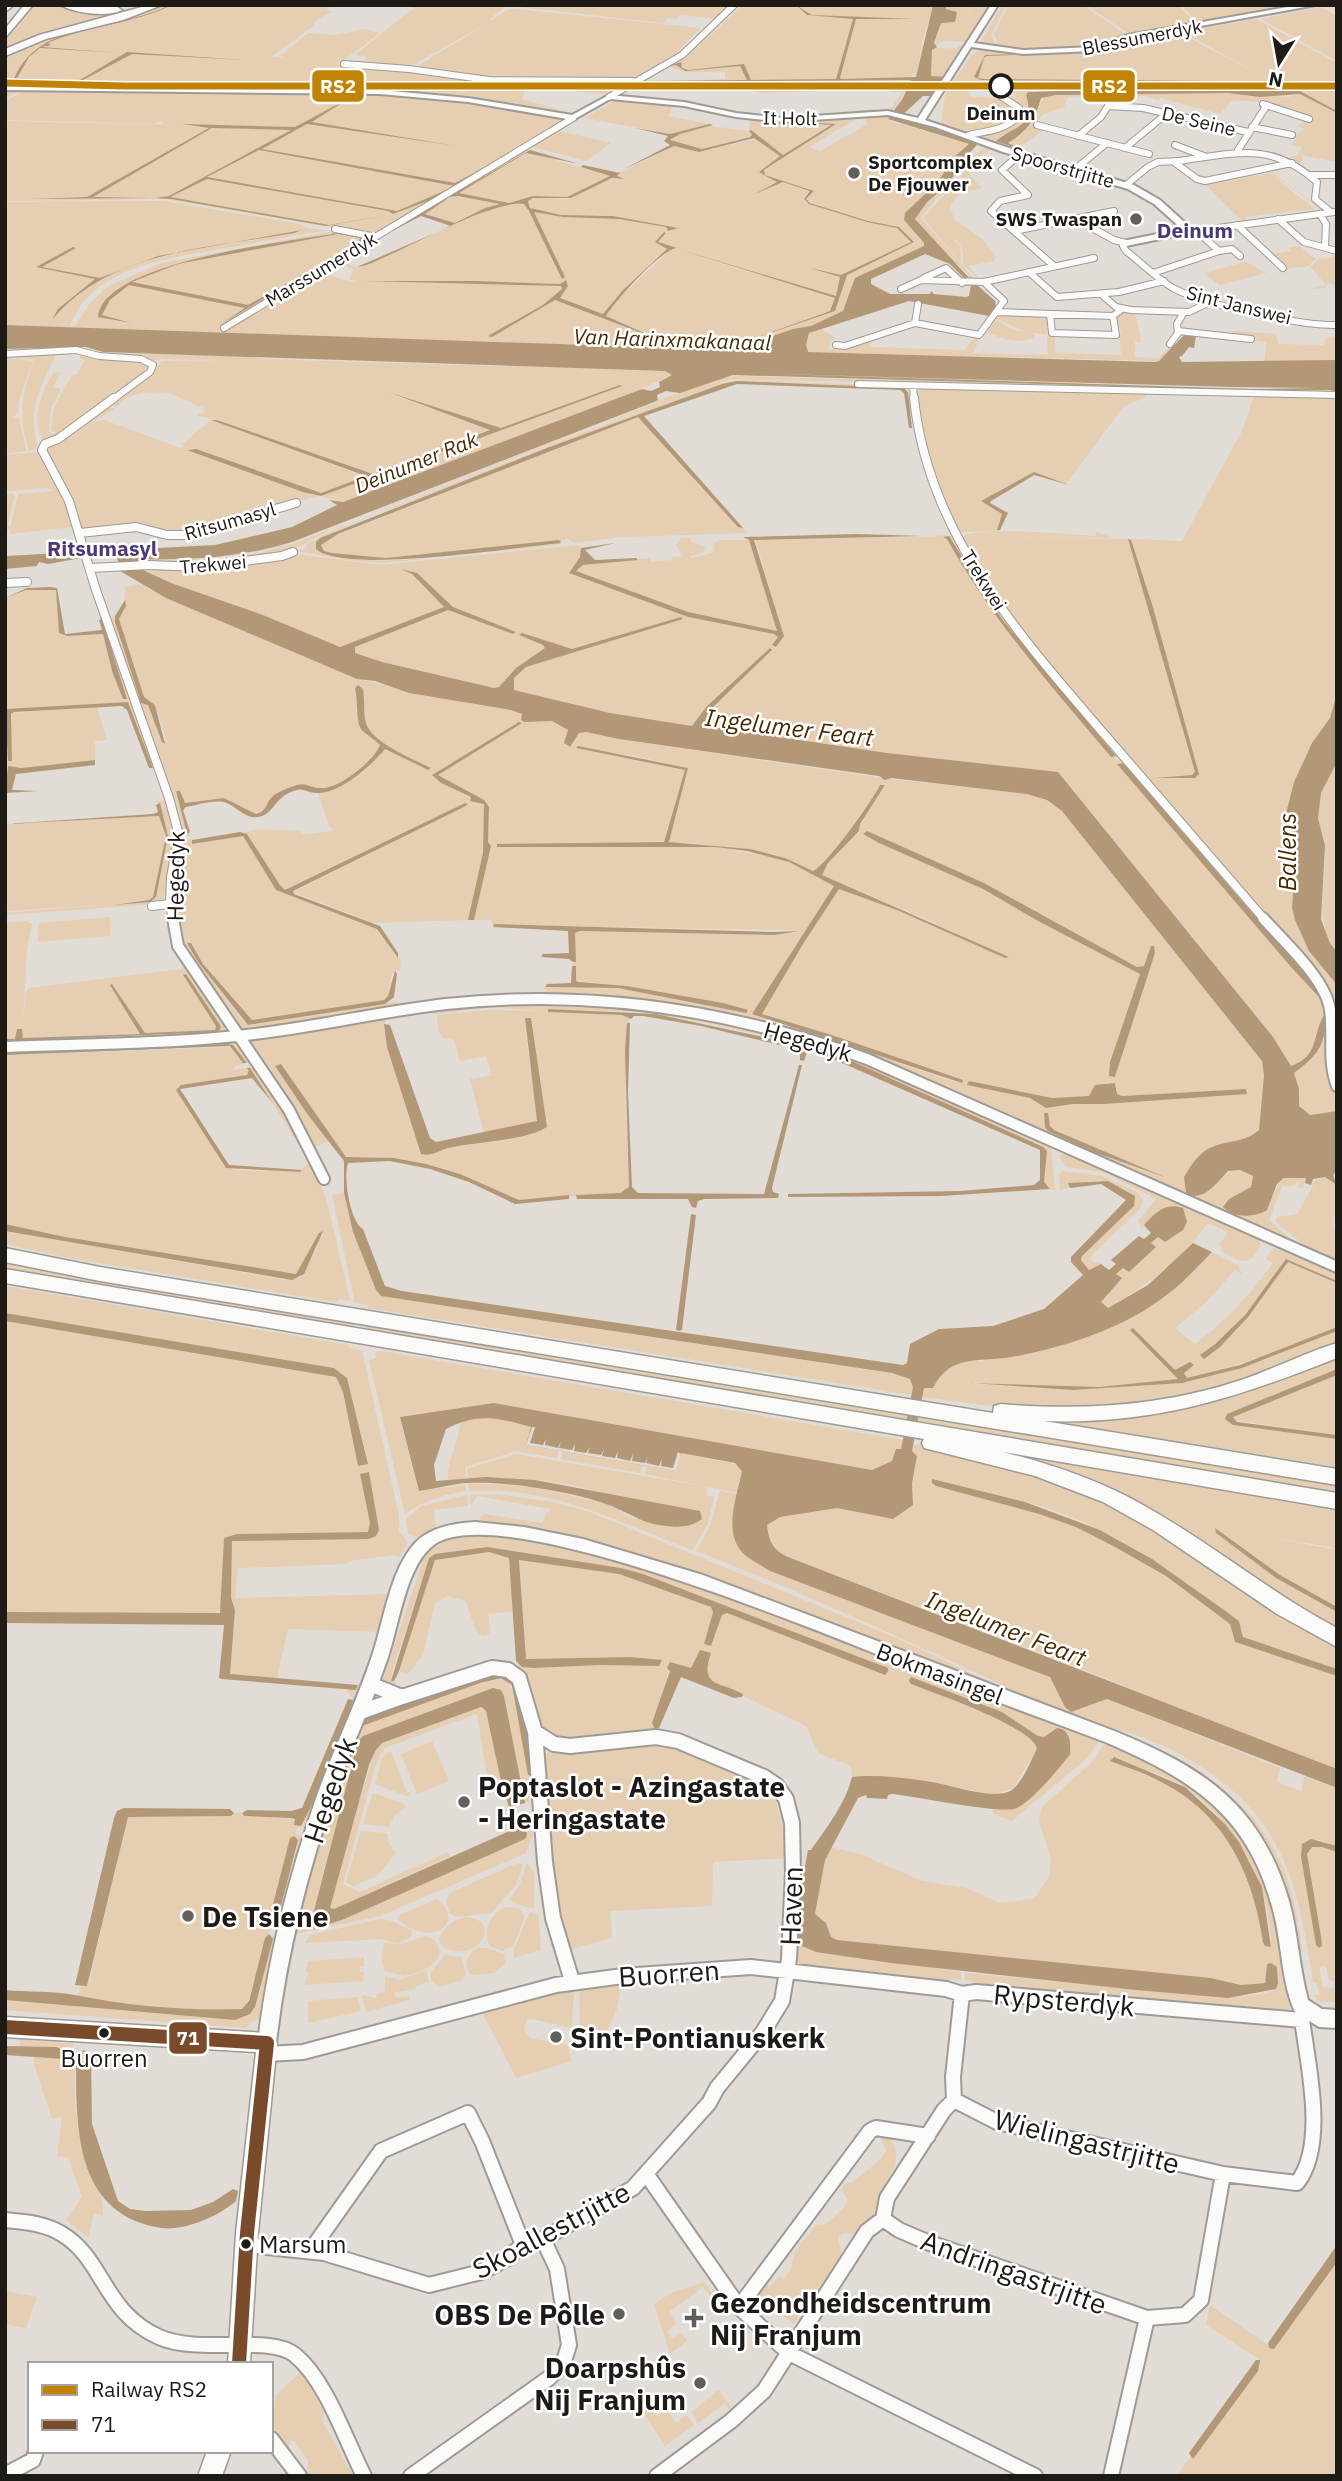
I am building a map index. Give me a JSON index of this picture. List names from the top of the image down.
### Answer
{
  "streets": {
    "street": [
      "Blessumerdyk",
      "It Holt",
      "De Seine",
      "Spoorstrjitte",
      "Marssumerdyk",
      "Sint Janswei",
      "Ritsumasyl",
      "Trekwei",
      "Hegedyk",
      "Bokmasingel",
      "Haven",
      "Buorren",
      "Rypsterdyk",
      "Wielingastrjitte",
      "Skoallestrjitte",
      "Andringastrjitte"
    ]
  },
  "crossings": [
    ["It Holt", "Spoorstrjitte"],
    ["Trekwei", "Hegedyk"],
    ["Hegedyk", "Bokmasingel"],
    ["Hegedyk", "Buorren"],
    ["Bokmasingel", "Rypsterdyk"],
    ["Bokmasingel", "Wielingastrjitte"],
    ["Haven", "Buorren"],
    ["Haven", "Rypsterdyk"],
    ["Haven", "Skoallestrjitte"],
    ["Buorren", "Rypsterdyk"],
    ["Buorren", "Skoallestrjitte"],
    ["Rypsterdyk", "Wielingastrjitte"],
    ["Rypsterdyk", "Skoallestrjitte"],
    ["Wielingastrjitte", "Andringastrjitte"]
  ],
  "districts": ["Deinum", "Ritsumasyl"],
  "water": [
    "Van Harinxmakanaal",
    "Deinumer Rak",
    "Ingelumer Feart",
    "Ballens"
  ],
  "places": {
    "other": [
      "Deinum",
      "Sportcomplex De Fjouwer",
      "SWS Twaspan",
      "Poptaslot - Azingastate - Heringastate",
      "De Tsiene",
      "Buorren",
      "Sint-Pontianuskerk",
      "Marsum",
      "OBS De Pôlle",
      "Doarpshûs Nij Franjum"
    ],
    "health": ["Gezondheidscentrum Nij Franjum"]
  },
  "lines": ["rail line RS2", "transit line 71"],
  "legend": ["Railway RS2", "71"],
  "north": "bottom"
}
